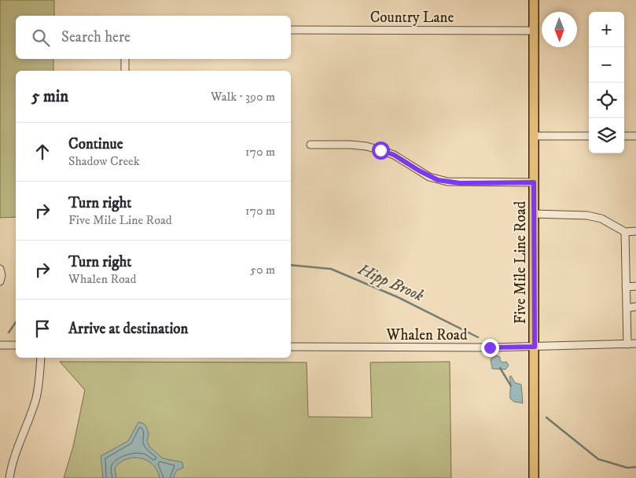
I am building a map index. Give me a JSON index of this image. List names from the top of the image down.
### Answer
{
  "streets": {
    "main road": ["Five Mile Line Road"],
    "street": ["Country Lane", "Whalen Road"]
  },
  "crossings": [
    ["Country Lane", "Five Mile Line Road"],
    ["Five Mile Line Road", "Whalen Road"]
  ],
  "water": ["Hipp Brook"],
  "north": "bottom",
  "page": {
    "map_buttons": ["+", "−"],
    "search": "Search here",
    "heading": ["5 min", "Walk · 390 m"],
    "list": [
      ["Continue", "Shadow Creek", "170 m"],
      ["Turn right", "Five Mile Line Road", "170 m"],
      ["Turn right", "Whalen Road", "50 m"],
      "Arrive at destination"
    ]
  }
}
